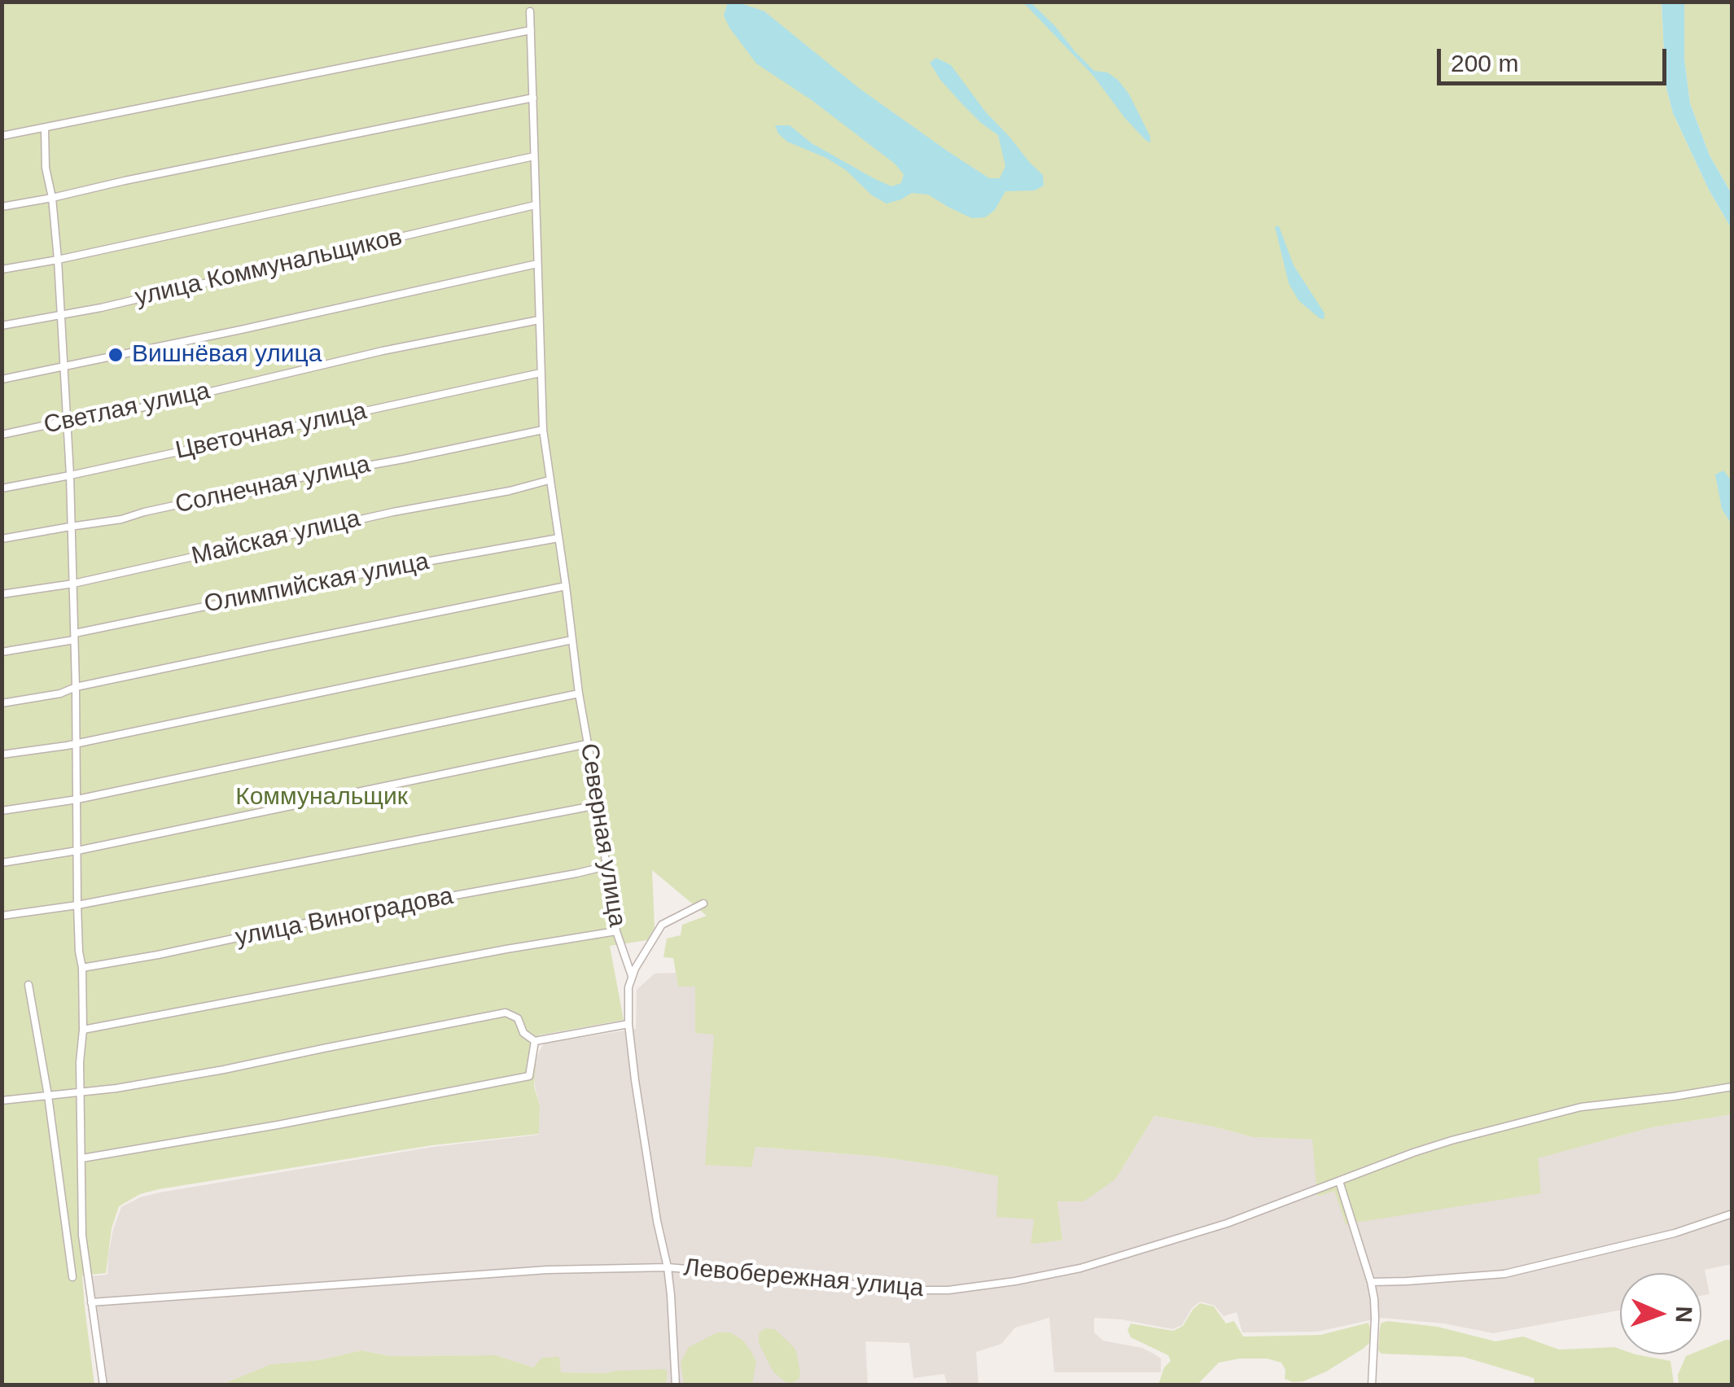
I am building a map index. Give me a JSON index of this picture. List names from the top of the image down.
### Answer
{
  "streets": {
    "street": [
      "улица Коммунальщиков",
      "Светлая улица",
      "Цветочная улица",
      "Солнечная улица",
      "Майская улица",
      "Олимпийская улица",
      "Северная улица",
      "улица Виноградова",
      "Левобережная улица"
    ]
  },
  "crossings": [
    ["улица Коммунальщиков", "Северная улица"],
    ["Светлая улица", "Северная улица"],
    ["Цветочная улица", "Северная улица"],
    ["Солнечная улица", "Северная улица"],
    ["Майская улица", "Северная улица"],
    ["Олимпийская улица", "Северная улица"],
    ["Северная улица", "улица Виноградова"]
  ],
  "parks": ["Коммунальщик"],
  "places": ["Вишнёвая улица"],
  "scale_bar": "200 m",
  "north": "right"
}
